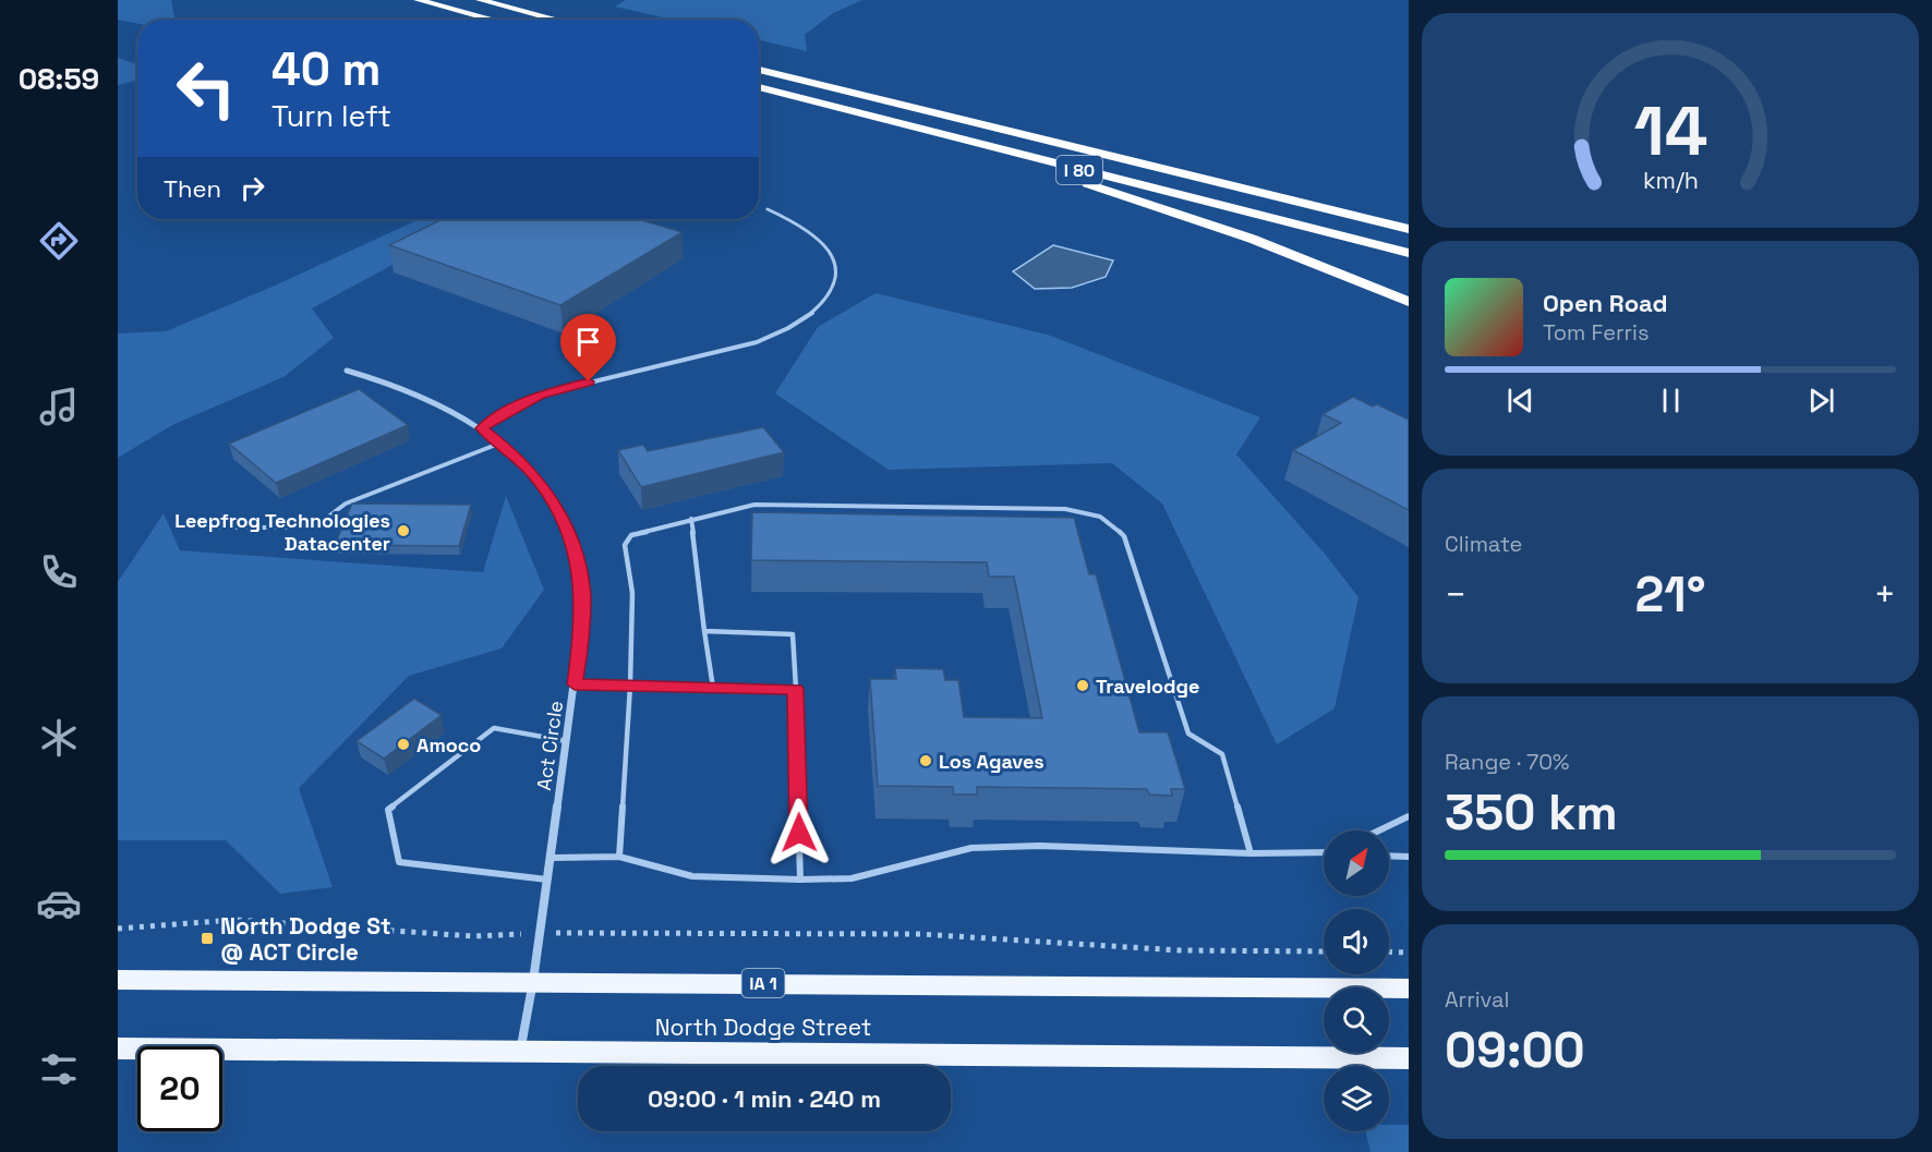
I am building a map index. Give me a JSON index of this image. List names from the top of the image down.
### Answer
{
  "streets": {
    "highway": ["I 80"],
    "main road": ["IA 1", "North Dodge Street"],
    "street": ["Act Circle"]
  },
  "crossings": [
    ["Act Circle", "North Dodge Street"]
  ],
  "places": {
    "other": [
      "Leepfrog Technologies Datacenter",
      "Travelodge",
      "Amoco",
      "Los Agaves"
    ],
    "transit": ["North Dodge St @ ACT Circle"]
  },
  "north": "top right",
  "page": {
    "tabs": "08:59",
    "turn": ["40 m", "Turn left"],
    "then": "Then",
    "song": ["Open Road", "Tom Ferris"],
    "tile": [
      "Climate",
      ["Range · 70%", "350 km"],
      ["Arrival", "09:00"]
    ],
    "heat": ["−", "21°", "+"],
    "limit": "20",
    "trip": "09:00 · 1 min · 240 m",
    "gauge": ["14", "km/h"]
  }
}
